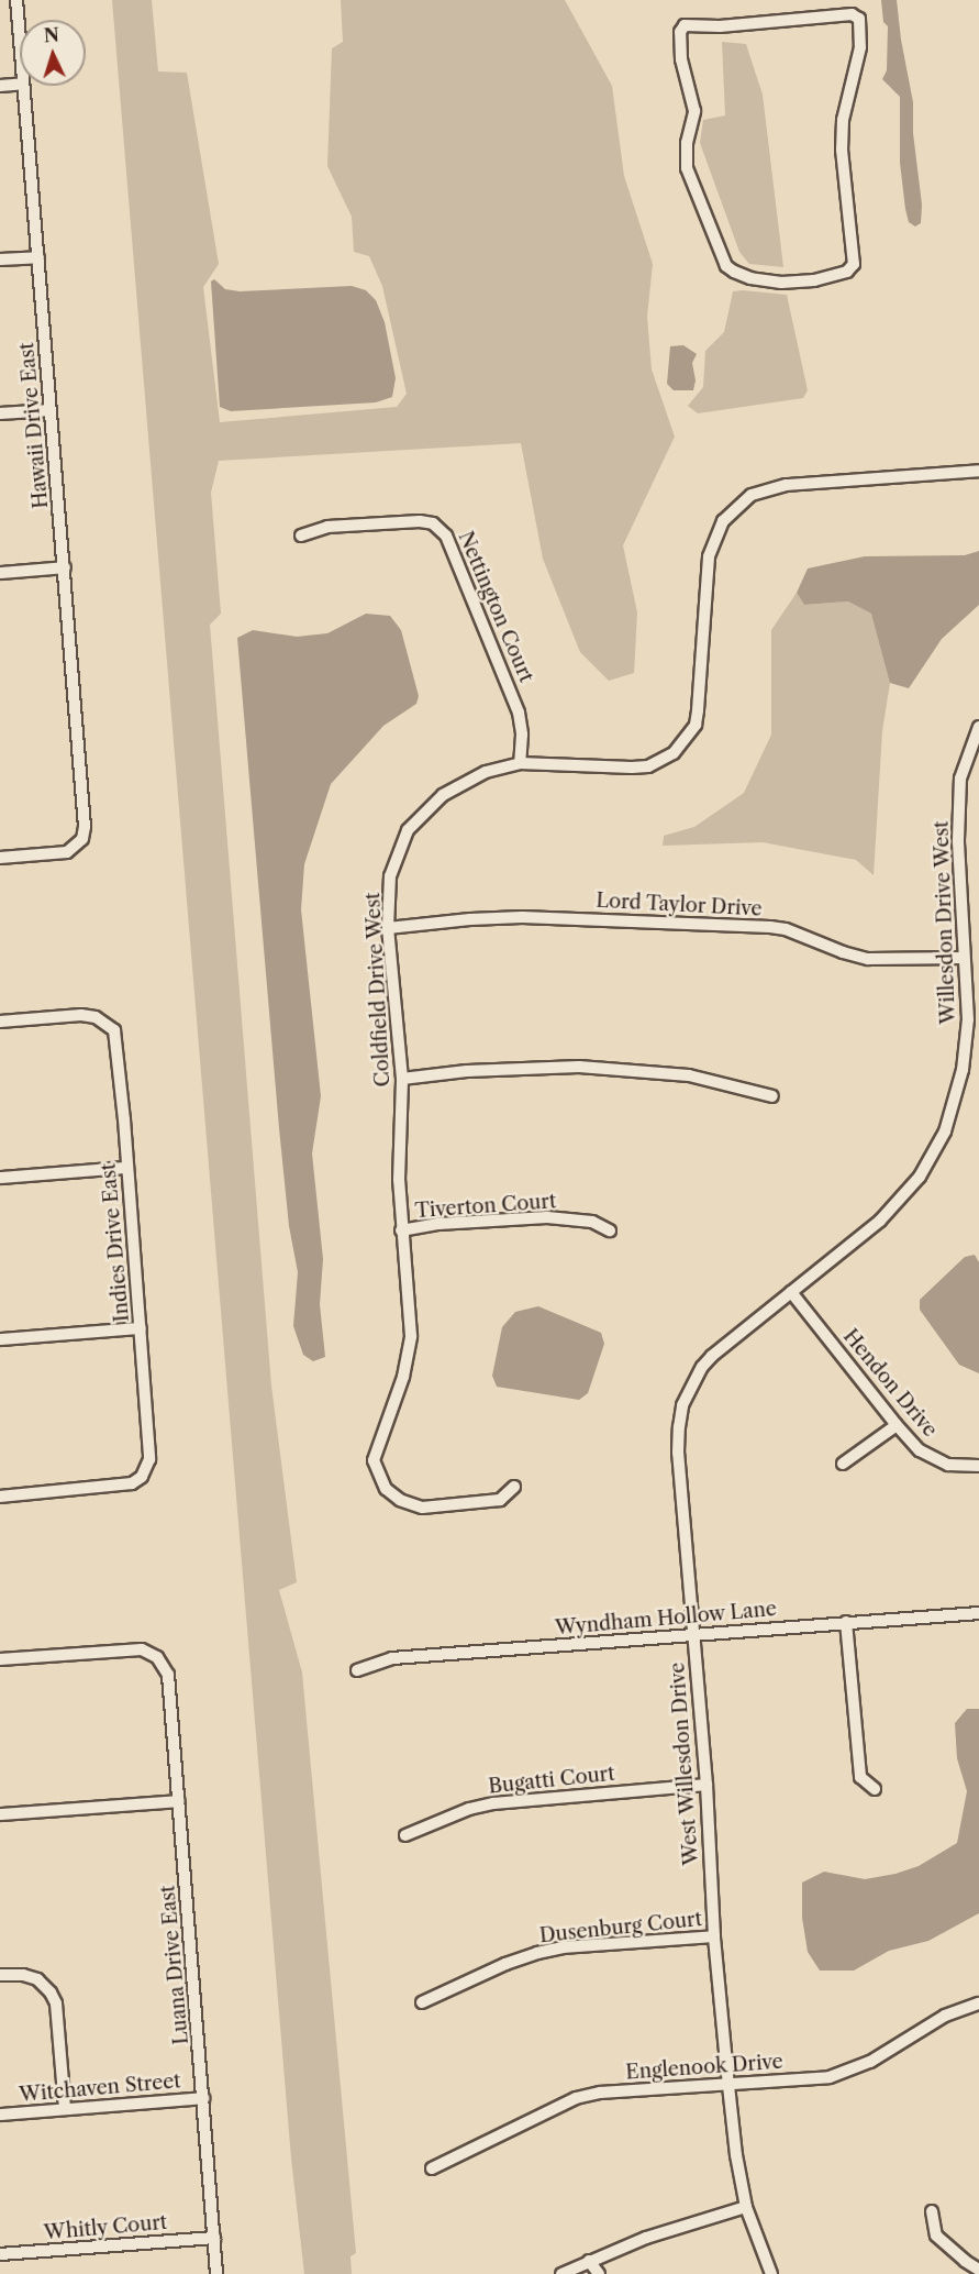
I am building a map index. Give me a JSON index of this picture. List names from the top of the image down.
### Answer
{
  "streets": {
    "street": [
      "Hawaii Drive East",
      "Nettington Court",
      "Lord Taylor Drive",
      "Willesdon Drive West",
      "Coldfield Drive West",
      "Tiverton Court",
      "Indies Drive East",
      "Hendon Drive",
      "Wyndham Hollow Lane",
      "West Willesdon Drive",
      "Bugatti Court",
      "Dusenburg Court",
      "Luana Drive East",
      "Englenook Drive",
      "Witchaven Street",
      "Whitly Court"
    ]
  },
  "crossings": [
    ["Nettington Court", "Coldfield Drive West"],
    ["Lord Taylor Drive", "Willesdon Drive West"],
    ["Lord Taylor Drive", "Coldfield Drive West"],
    ["Willesdon Drive West", "Hendon Drive"],
    ["Willesdon Drive West", "West Willesdon Drive"],
    ["Coldfield Drive West", "Tiverton Court"],
    ["Hendon Drive", "West Willesdon Drive"],
    ["Wyndham Hollow Lane", "West Willesdon Drive"],
    ["West Willesdon Drive", "Bugatti Court"],
    ["West Willesdon Drive", "Dusenburg Court"],
    ["West Willesdon Drive", "Englenook Drive"],
    ["Luana Drive East", "Witchaven Street"],
    ["Luana Drive East", "Whitly Court"]
  ],
  "north": "top"
}
